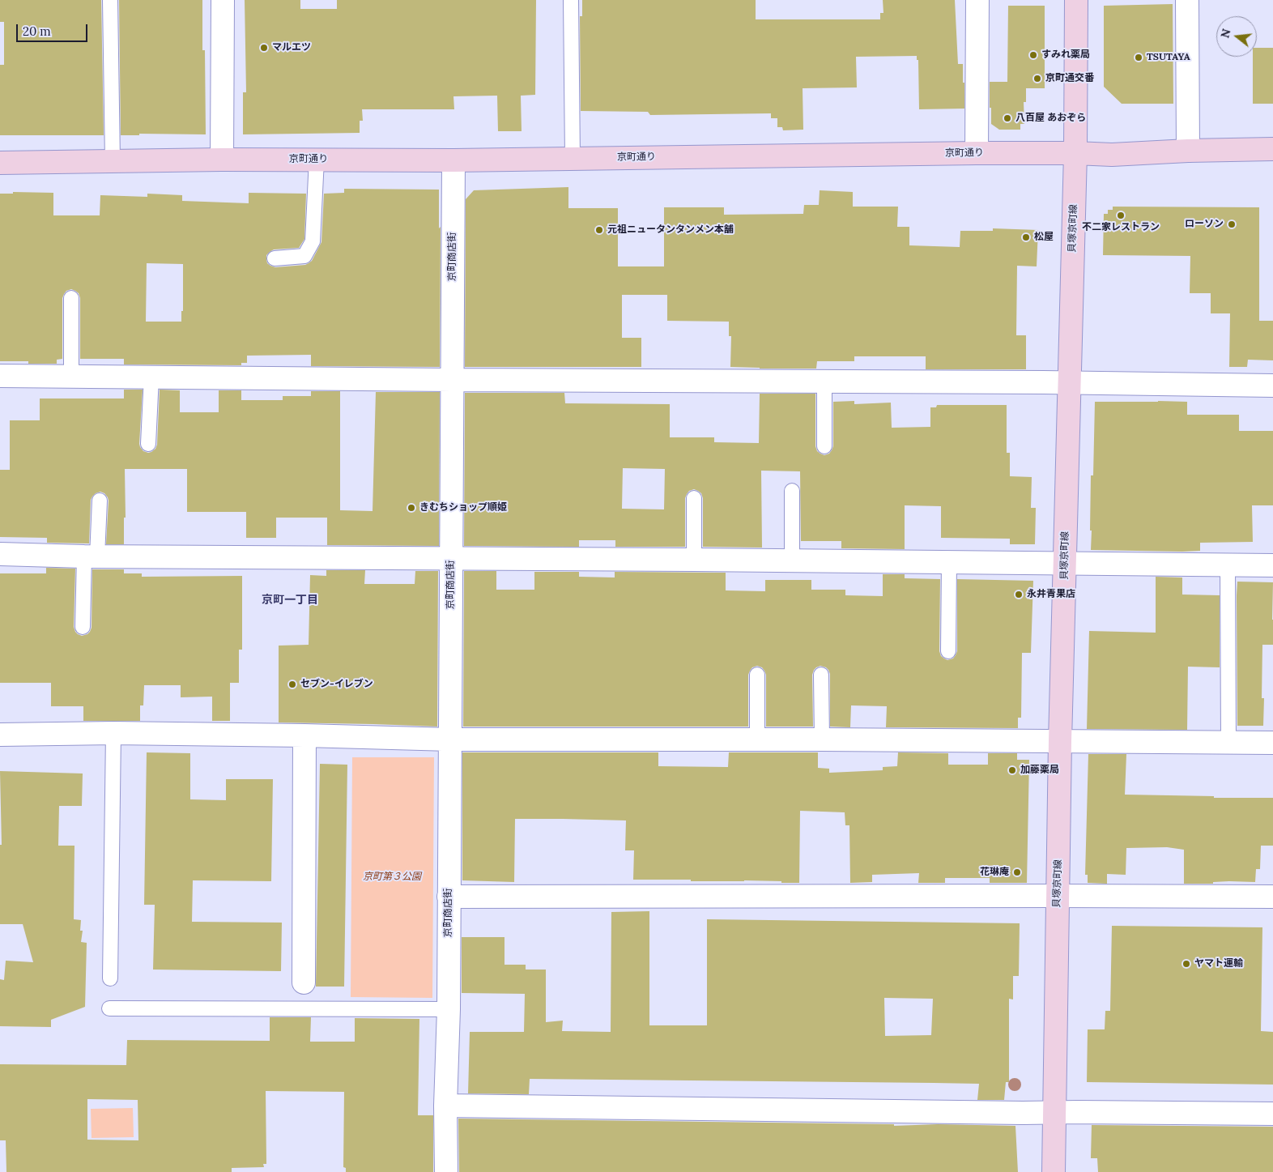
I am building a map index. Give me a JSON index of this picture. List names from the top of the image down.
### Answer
{
  "streets": {
    "street": ["京町通り", "貝塚京町線", "京町商店街"]
  },
  "crossings": [
    ["京町通り", "貝塚京町線"],
    ["京町通り", "京町商店街"]
  ],
  "districts": ["京町一丁目"],
  "parks": ["京町第３公園"],
  "places": [
    "マルエツ",
    "すみれ薬局",
    "TSUTAYA",
    "京町通交番",
    "八百屋 あおぞら",
    "不二家レストラン",
    "ローソン",
    "元祖ニュータンタンメン本舗",
    "松屋",
    "きむちショップ順姫",
    "永井青果店",
    "セブン-イレブン",
    "加藤薬局",
    "花琳庵",
    "ヤマト運輸"
  ],
  "scale_bar": "20 m",
  "north": "left"
}
